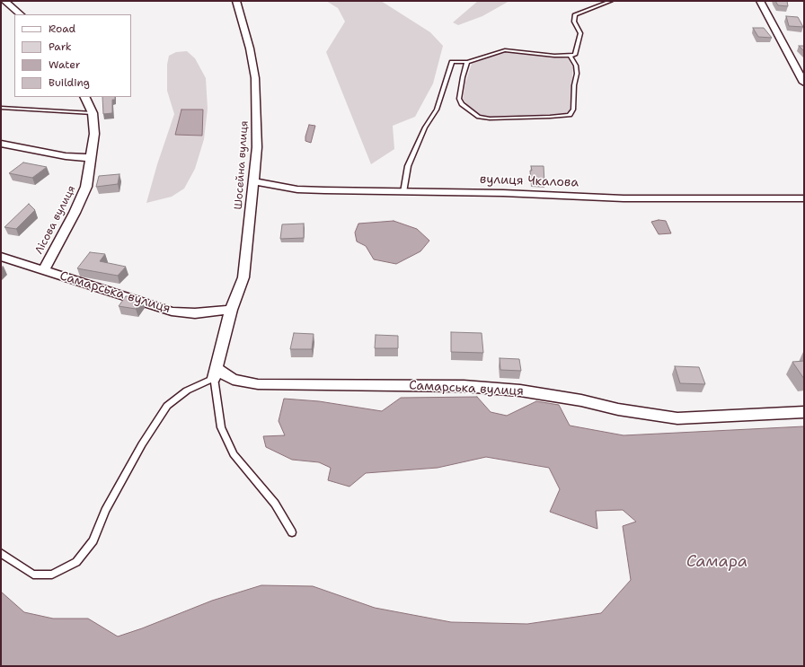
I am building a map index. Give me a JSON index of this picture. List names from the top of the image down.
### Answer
{
  "streets": {
    "street": [
      "Шосейна вулиця",
      "вулиця Чкалова",
      "Лісова вулиця",
      "Самарська вулиця"
    ]
  },
  "crossings": [
    ["Шосейна вулиця", "вулиця Чкалова"],
    ["Шосейна вулиця", "Самарська вулиця"],
    ["Лісова вулиця", "Самарська вулиця"]
  ],
  "water": ["Самара"],
  "legend": [
    "Road",
    "Park",
    "Water",
    "Building"
  ]
}
